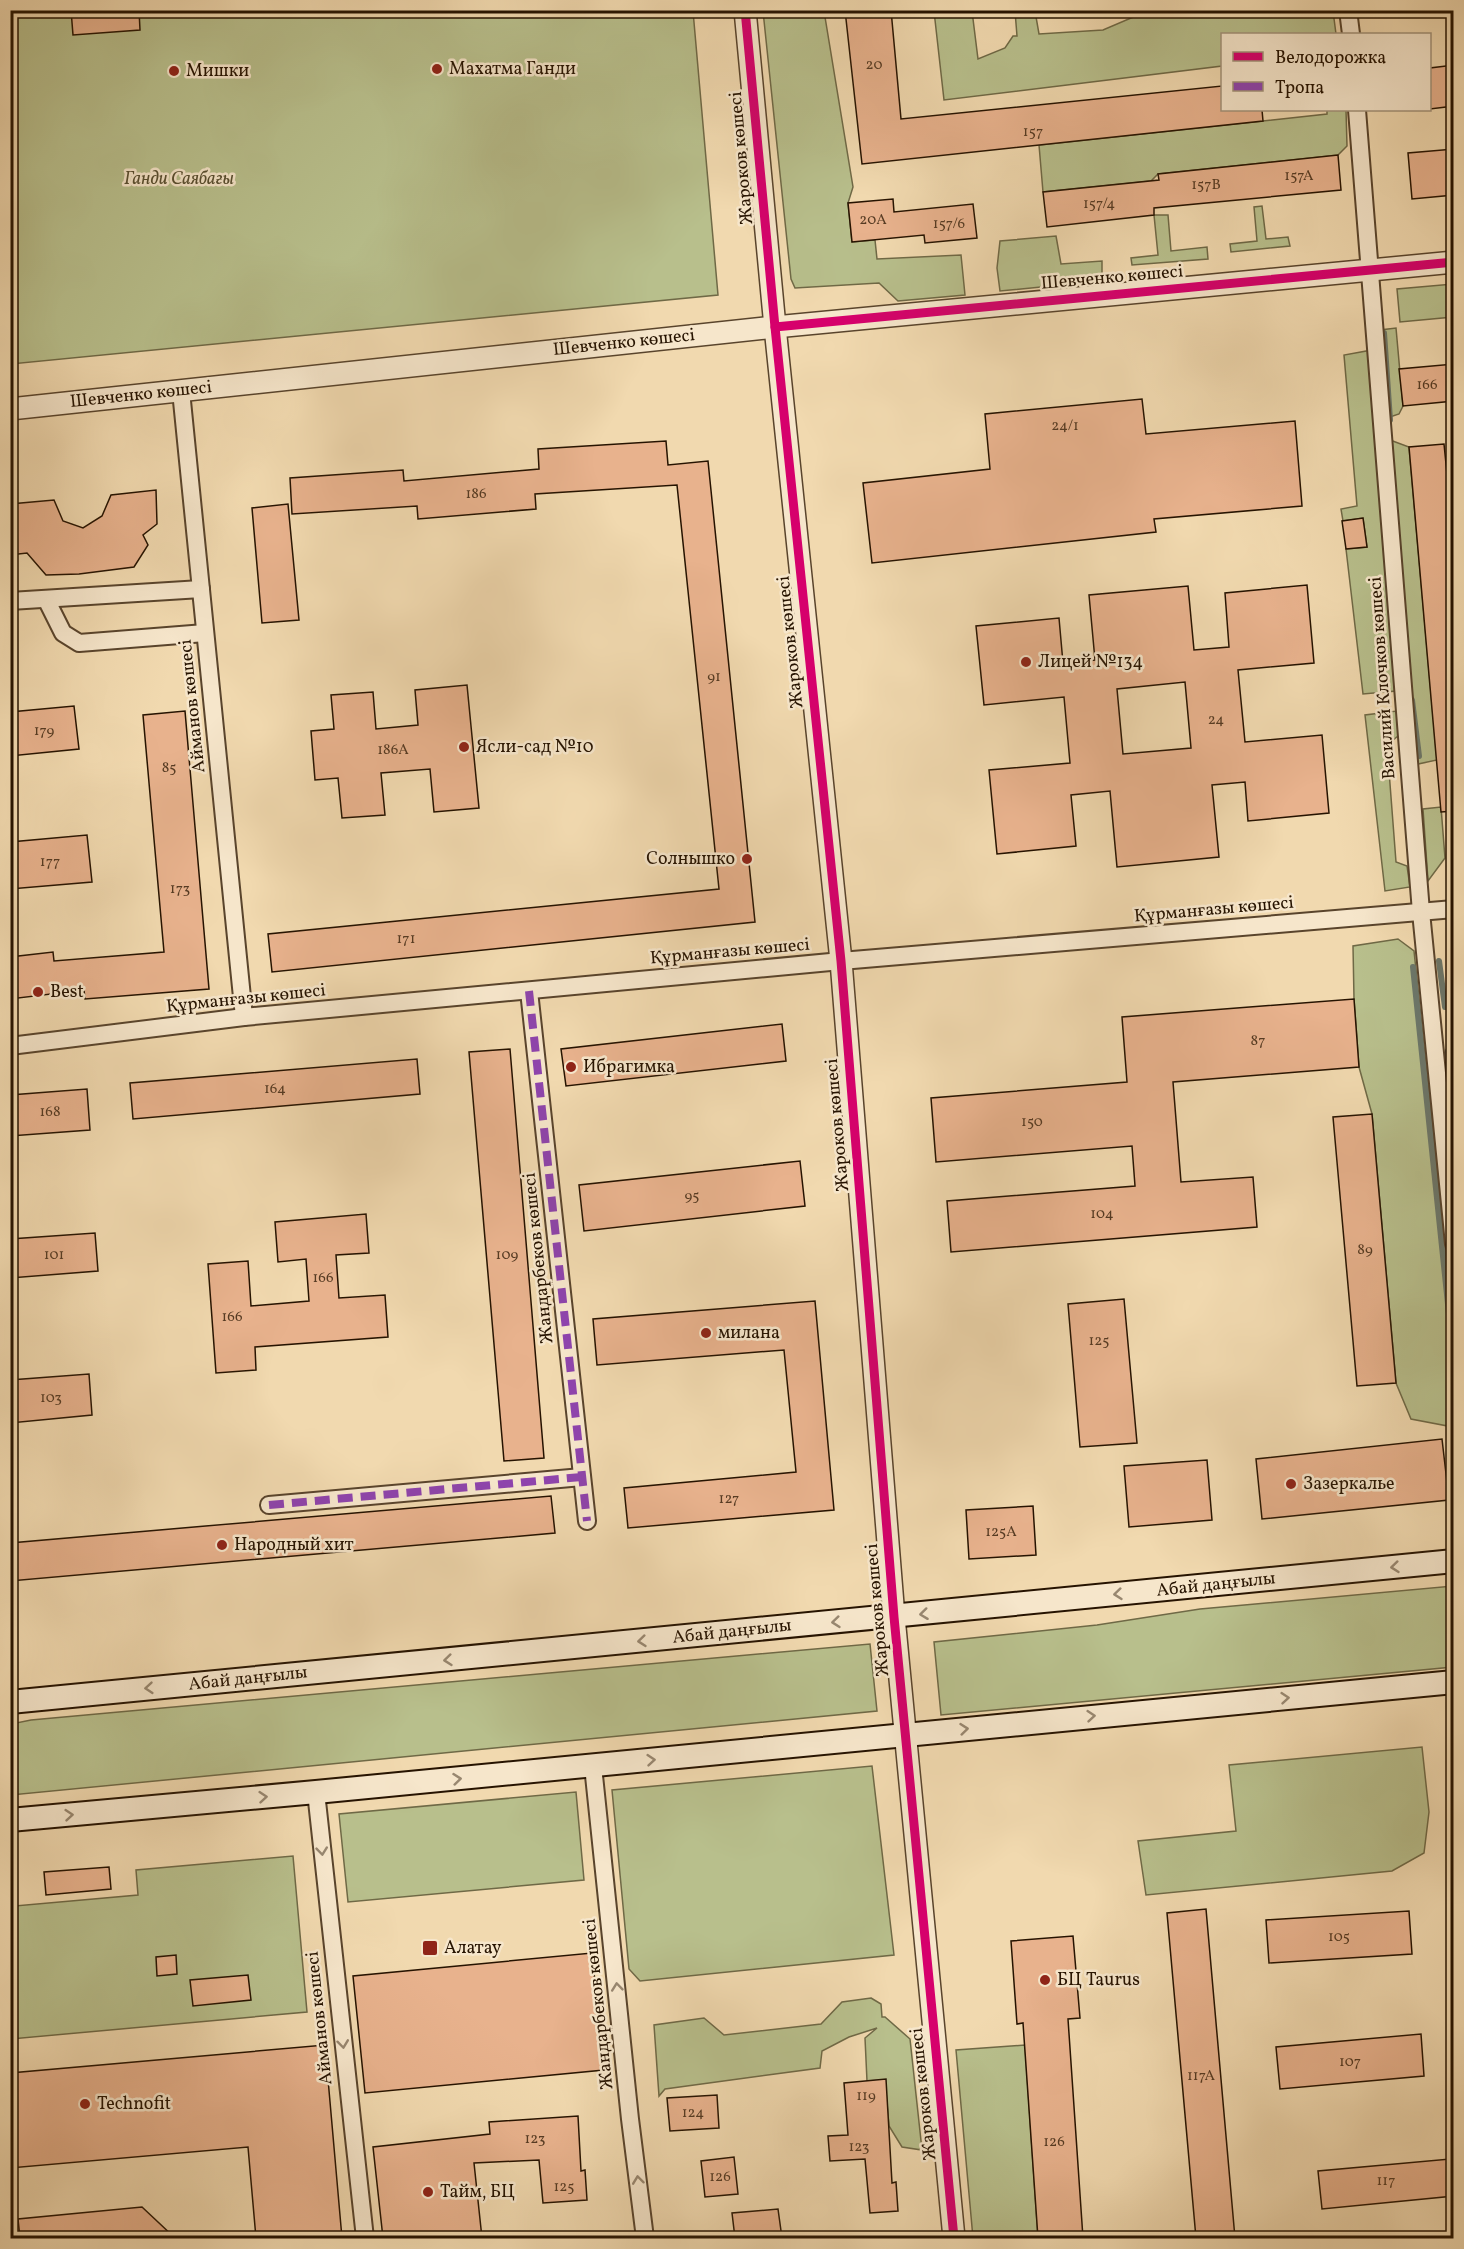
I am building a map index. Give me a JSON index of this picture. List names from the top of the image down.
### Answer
{
  "streets": {
    "main road": ["Абай даңғылы"],
    "street": [
      "Жароков көшесі",
      "Шевченко көшесі",
      "Василий Клочков көшесі",
      "Айманов көшесі",
      "Құрманғазы көшесі",
      "Жандарбеков көшесі"
    ]
  },
  "crossings": [
    ["Жароков көшесі", "Шевченко көшесі"],
    ["Жароков көшесі", "Құрманғазы көшесі"],
    ["Жароков көшесі", "Абай даңғылы"],
    ["Шевченко көшесі", "Василий Клочков көшесі"],
    ["Шевченко көшесі", "Айманов көшесі"],
    ["Василий Клочков көшесі", "Құрманғазы көшесі"],
    ["Айманов көшесі", "Құрманғазы көшесі"],
    ["Құрманғазы көшесі", "Жандарбеков көшесі"]
  ],
  "one_way": ["Айманов көшесі", "Жандарбеков көшесі"],
  "parks": ["Ганди Саябағы"],
  "places": {
    "other": [
      "Махатма Ганди",
      "Мишки",
      "Лицей №134",
      "Ясли-сад №10",
      "Солнышко",
      "Best",
      "Ибрагимка",
      "милана",
      "Зазеркалье",
      "Народный хит",
      "БЦ Taurus",
      "Technofit",
      "Тайм, БЦ"
    ],
    "transit": ["Алатау"]
  },
  "house_numbers": [
    "20",
    "157",
    "157А",
    "157В",
    "157/4",
    "20А",
    "157/6",
    "166",
    "24/1",
    "186",
    "91",
    "24",
    "179",
    "186А",
    "85",
    "177",
    "173",
    "171",
    "87",
    "164",
    "168",
    "150",
    "95",
    "104",
    "89",
    "101",
    "109",
    "166",
    "166",
    "125",
    "103",
    "127",
    "125А",
    "105",
    "107",
    "117А",
    "119",
    "124",
    "123",
    "126",
    "123",
    "126",
    "117",
    "125"
  ],
  "legend": ["Велодорожка", "Тропа"]
}
